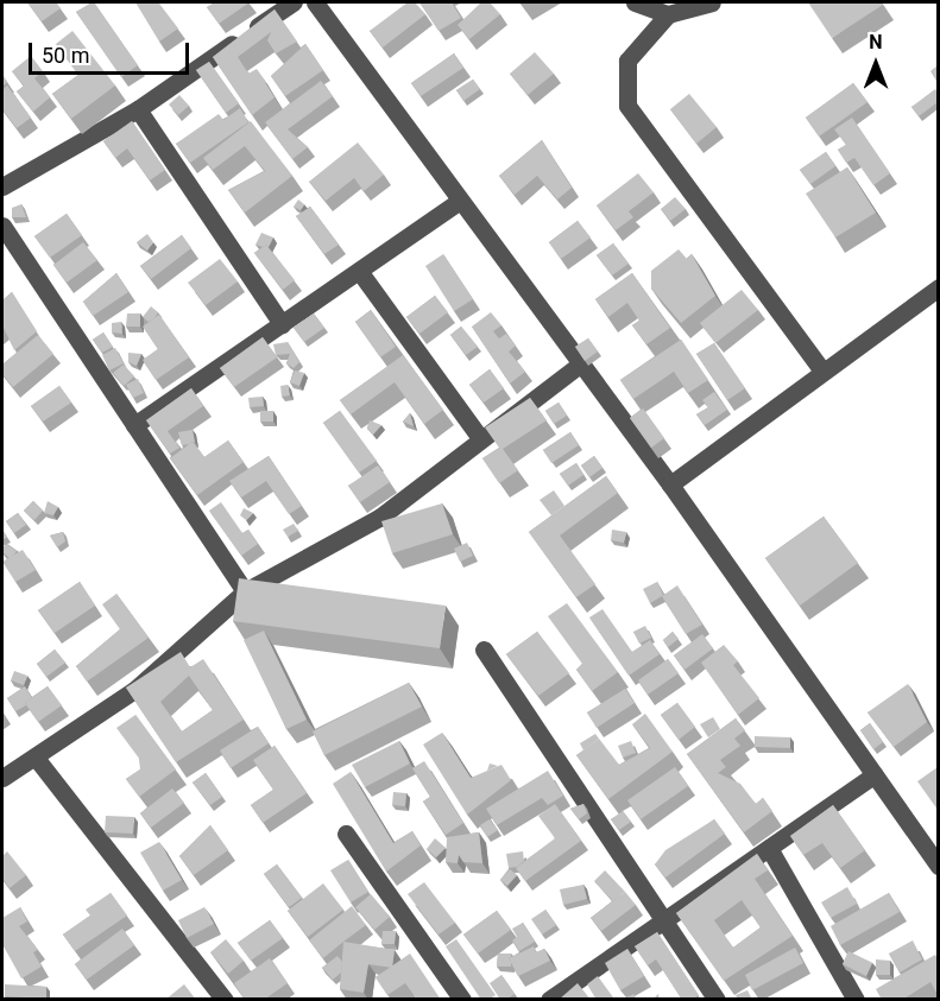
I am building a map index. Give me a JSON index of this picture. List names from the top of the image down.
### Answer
{
  "scale_bar": "50 m",
  "north": "top"
}
